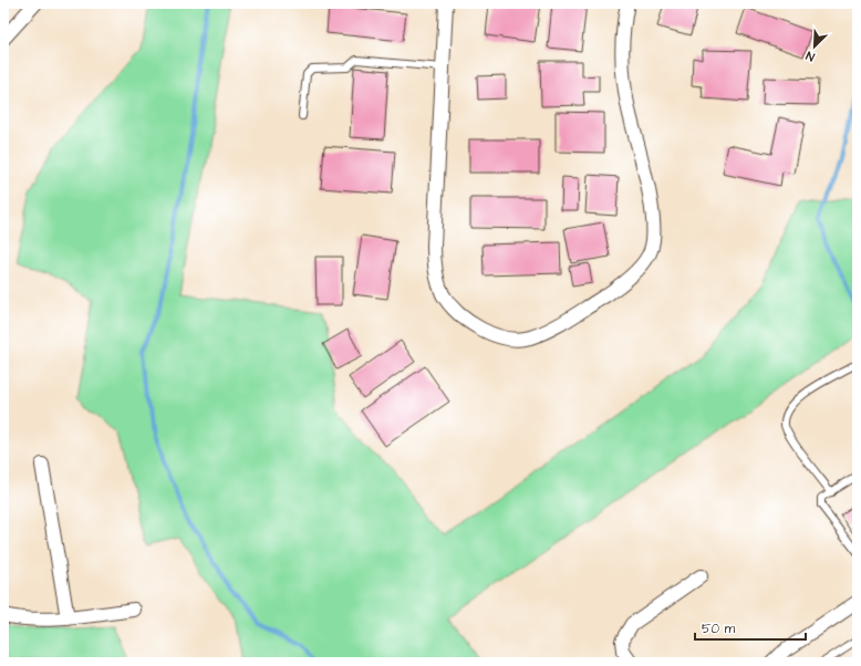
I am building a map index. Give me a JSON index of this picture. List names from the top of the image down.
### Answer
{
  "scale_bar": "50 m",
  "north": "bottom left"
}
